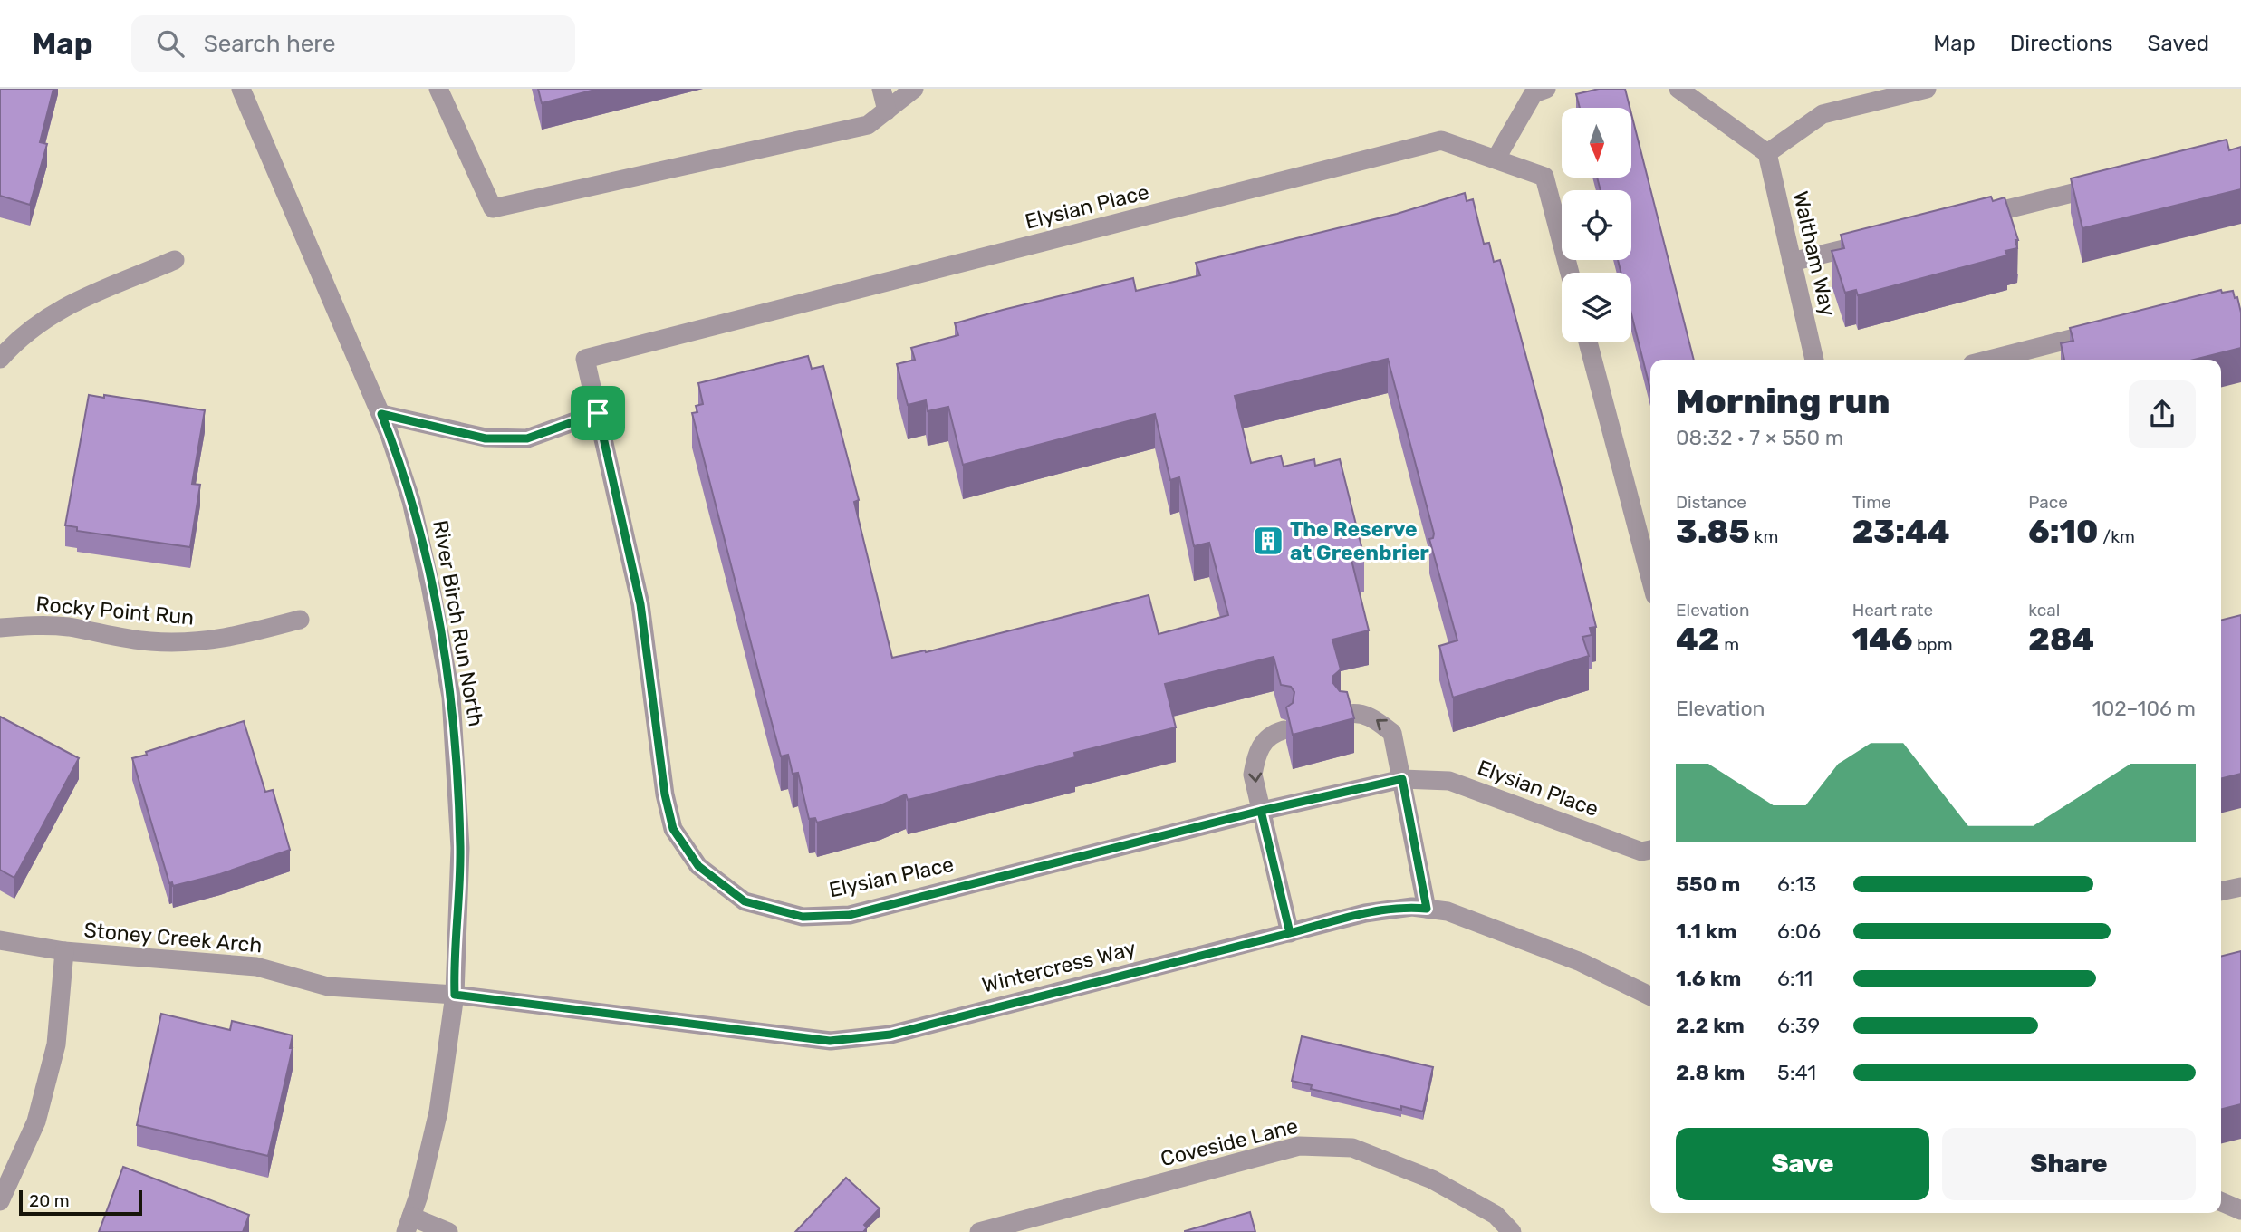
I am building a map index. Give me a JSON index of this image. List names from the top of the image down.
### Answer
{
  "streets": {
    "street": [
      "Elysian Place",
      "Waltham Way",
      "Rocky Point Run",
      "River Birch Run North",
      "Stoney Creek Arch",
      "Wintercress Way",
      "Coveside Lane"
    ]
  },
  "crossings": [
    ["River Birch Run North", "Stoney Creek Arch"],
    ["River Birch Run North", "Wintercress Way"],
    ["Stoney Creek Arch", "Wintercress Way"]
  ],
  "places": {
    "building": ["The Reserve at Greenbrier"]
  },
  "scale_bar": "20 m",
  "north": "bottom",
  "page": {
    "header": "Map",
    "search": "Search here",
    "nav": ["Map", "Directions", "Saved"],
    "heading": ["Morning run", "08:32 · 7 × 550 m"],
    "stats": [
      ["Distance", "3.85 km"],
      ["Time", "23:44"],
      ["Pace", "6:10 /km"],
      ["Elevation", "42 m"],
      ["Heart rate", "146 bpm"],
      ["kcal", "284"]
    ],
    "chart": ["Elevation", "102–106 m"],
    "list": [
      {
        "name": "550 m",
        "note": "6:13"
      },
      {
        "name": "1.1 km",
        "note": "6:06"
      },
      {
        "name": "1.6 km",
        "note": "6:11"
      },
      {
        "name": "2.2 km",
        "note": "6:39"
      },
      {
        "name": "2.8 km",
        "note": "5:41"
      }
    ],
    "buttons": ["Save", "Share"],
    "scale": "20 m"
  }
}
